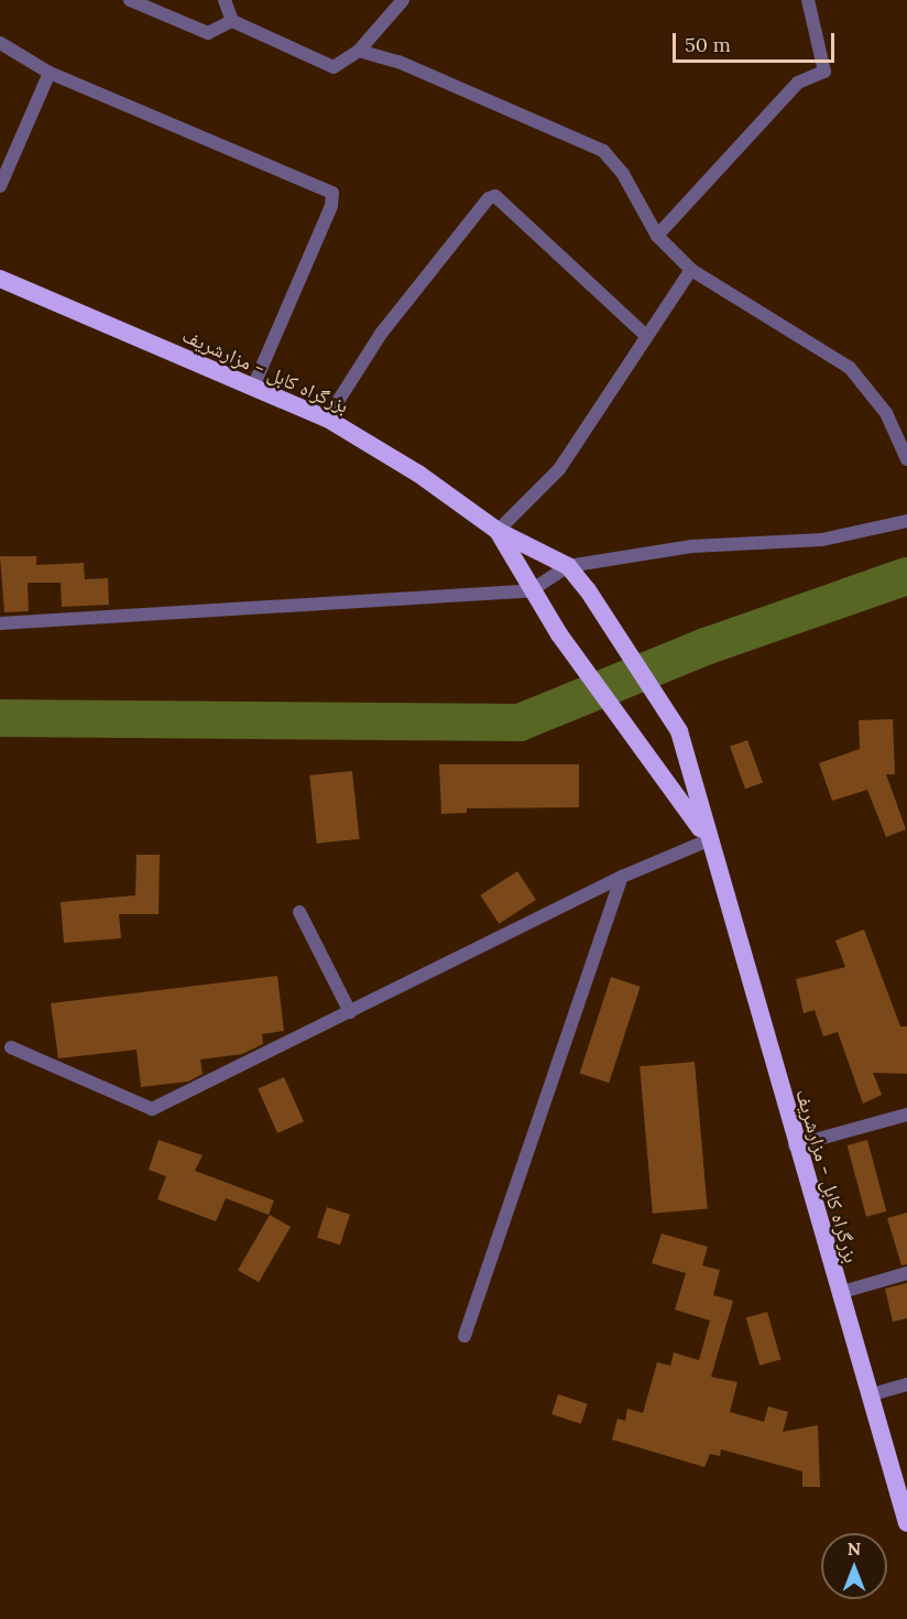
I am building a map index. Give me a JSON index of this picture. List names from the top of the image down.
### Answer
{
  "streets": {
    "highway": ["بزرگراه کابل - مزارشریف"]
  },
  "scale_bar": "50 m",
  "north": "top"
}
